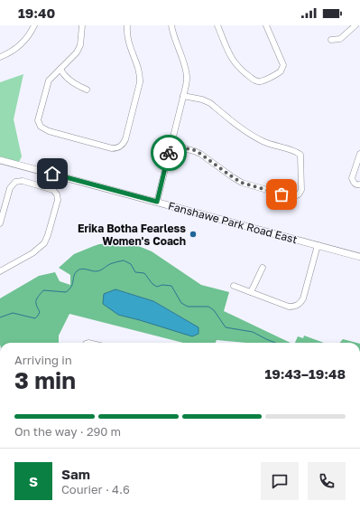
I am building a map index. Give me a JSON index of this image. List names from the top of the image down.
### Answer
{
  "streets": {
    "main road": ["Fanshawe Park Road East"]
  },
  "places": ["Erika Botha Fearless Women's Coach"],
  "page": {
    "status": "19:40",
    "heading": ["3 min", "Arriving in", "19:43–19:48"],
    "panel": ["Sam", "Courier · 4.6"],
    "bar": "On the way · 290 m",
    "round": "S"
  }
}
